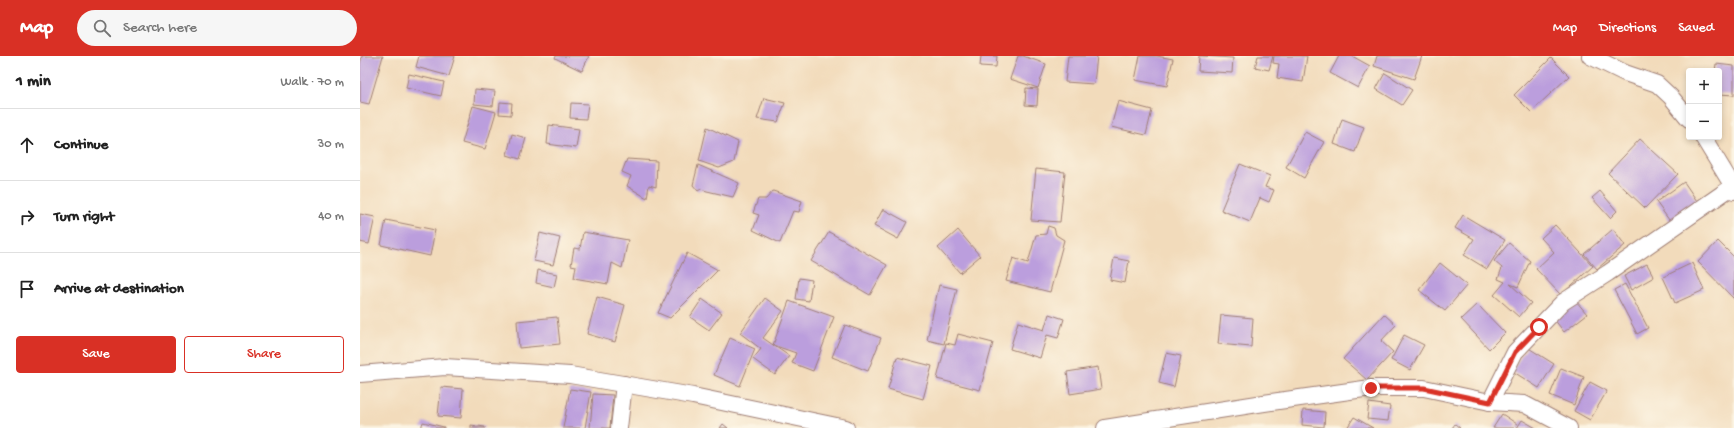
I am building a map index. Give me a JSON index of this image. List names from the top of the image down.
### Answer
{
  "page": {
    "header": "Map",
    "search": "Search here",
    "nav": ["Map", "Directions", "Saved"],
    "heading": ["1 min", "Walk · 70 m"],
    "map_buttons": ["+", "−"],
    "list": [
      ["Continue", "30 m"],
      ["Turn right", "40 m"],
      "Arrive at destination"
    ],
    "buttons": ["Save", "Share"]
  }
}
